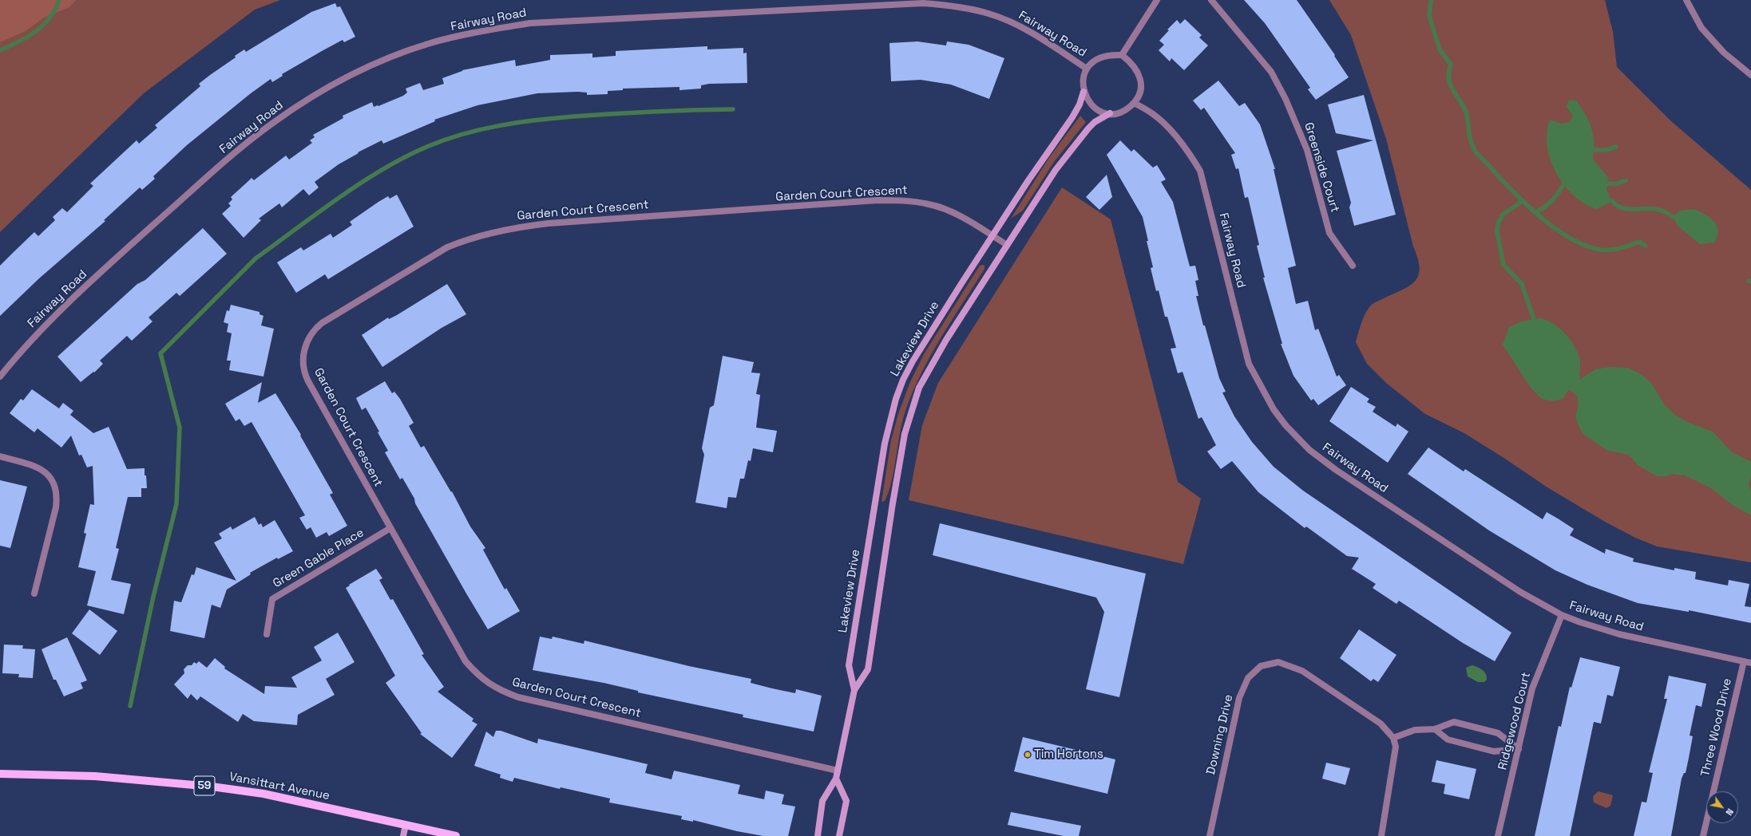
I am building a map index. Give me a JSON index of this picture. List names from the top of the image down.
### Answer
{
  "streets": {
    "main road": ["59", "Vansittart Avenue"],
    "street": [
      "Fairway Road",
      "Greenside Court",
      "Garden Court Crescent",
      "Lakeview Drive",
      "Green Gable Place",
      "Ridgewood Court",
      "Three Wood Drive",
      "Downing Drive"
    ]
  },
  "crossings": [
    ["Fairway Road", "Lakeview Drive"],
    ["Fairway Road", "Ridgewood Court"],
    ["Fairway Road", "Three Wood Drive"],
    ["Garden Court Crescent", "Lakeview Drive"],
    ["Garden Court Crescent", "Green Gable Place"]
  ],
  "places": ["Tim Hortons"],
  "north": "bottom right"
}
